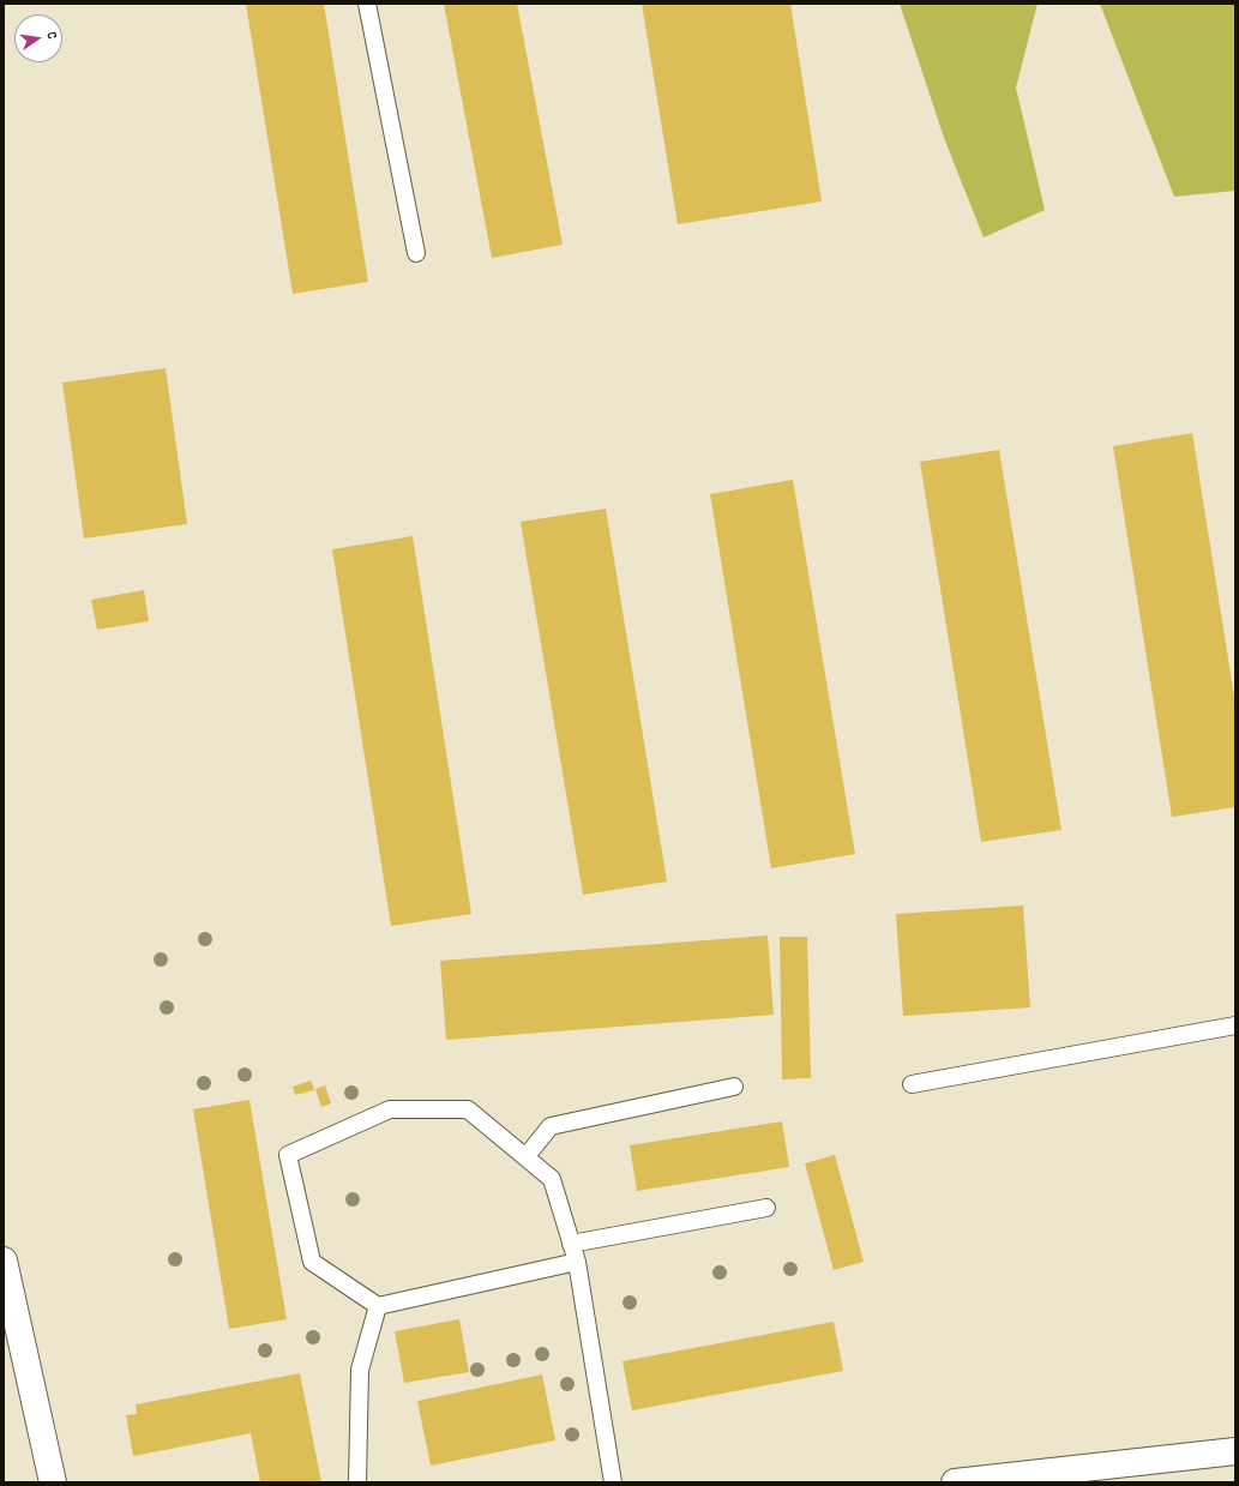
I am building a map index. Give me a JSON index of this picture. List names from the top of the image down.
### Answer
{
  "north": "right"
}
